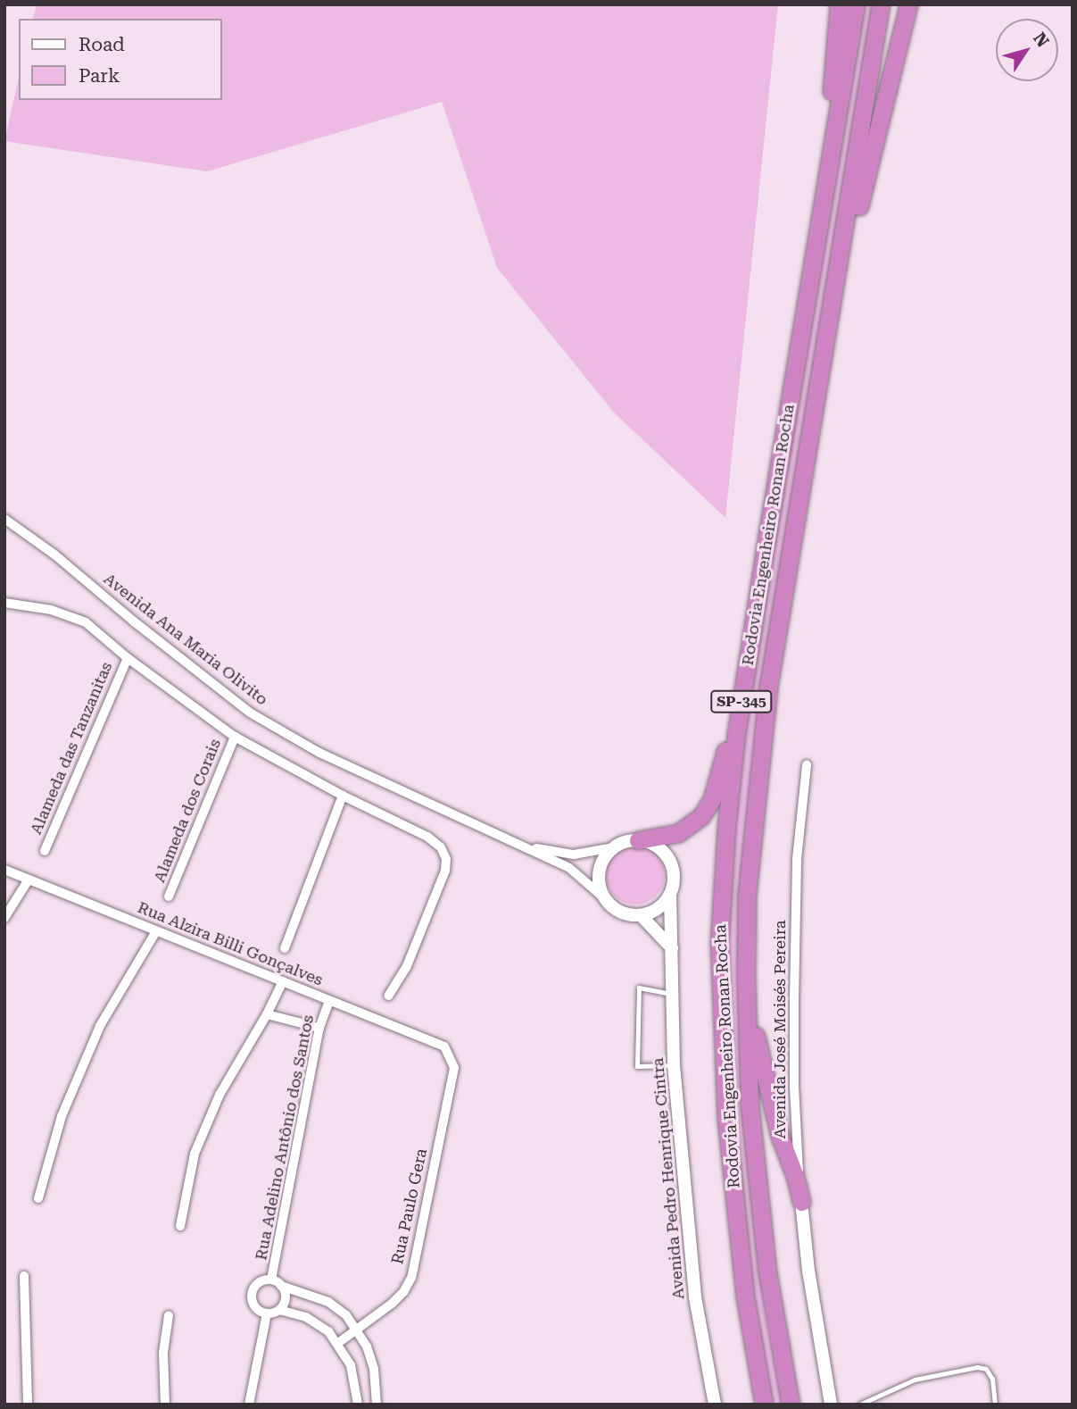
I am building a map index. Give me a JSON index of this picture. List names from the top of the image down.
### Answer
{
  "streets": {
    "highway": ["Rodovia Engenheiro Ronan Rocha", "SP-345"],
    "street": [
      "Avenida Ana Maria Olivito",
      "Alameda das Tanzanitas",
      "Alameda dos Corais",
      "Rua Alzira Billi Gonçalves",
      "Avenida José Moisés Pereira",
      "Rua Adelino Antônio dos Santos",
      "Avenida Pedro Henrique Cintra",
      "Rua Paulo Gera"
    ]
  },
  "crossings": [
    ["Avenida Ana Maria Olivito", "Avenida Pedro Henrique Cintra"],
    ["Rua Alzira Billi Gonçalves", "Rua Adelino Antônio dos Santos"],
    ["Rua Alzira Billi Gonçalves", "Rua Paulo Gera"]
  ],
  "legend": ["Road", "Park"],
  "north": "top right"
}
